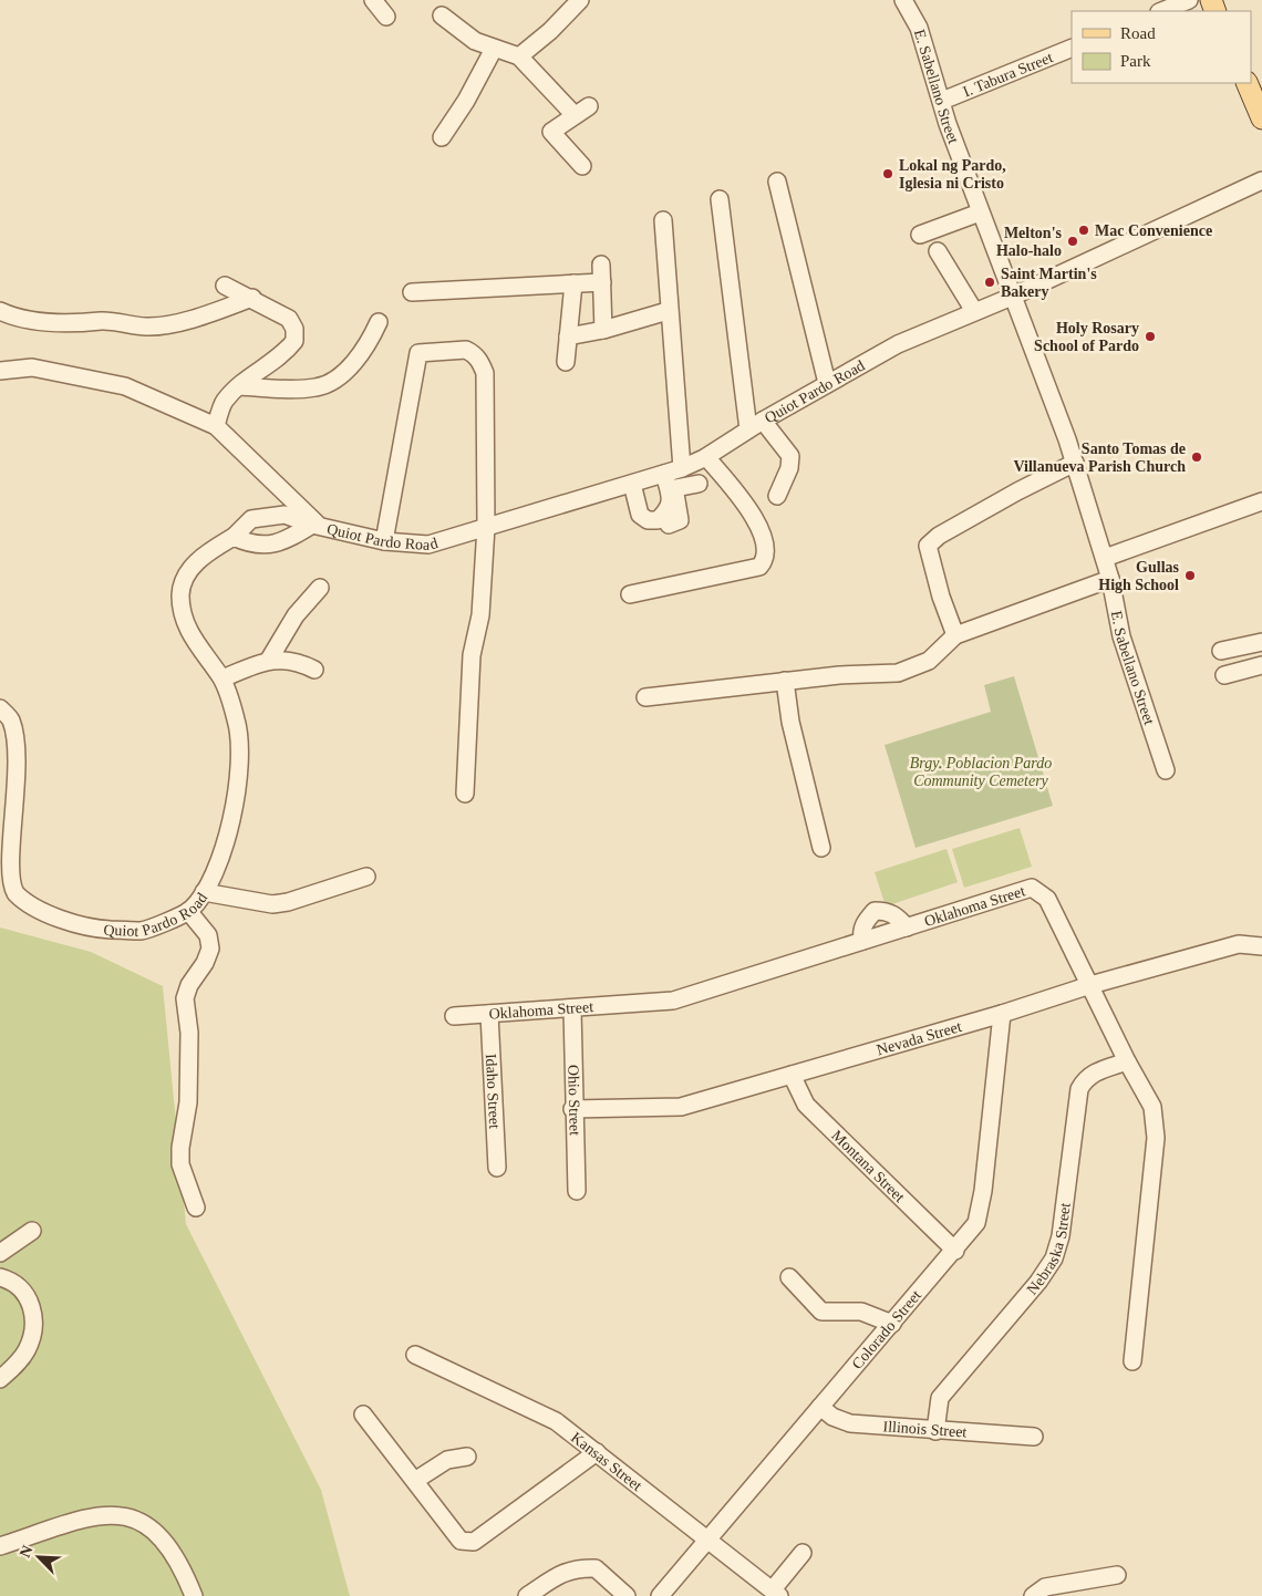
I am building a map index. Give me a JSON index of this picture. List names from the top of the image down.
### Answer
{
  "streets": {
    "street": [
      "I. Tabura Street",
      "E. Sabellano Street",
      "Quiot Pardo Road",
      "Oklahoma Street",
      "Nevada Street",
      "Idaho Street",
      "Ohio Street",
      "Montana Street",
      "Nebraska Street",
      "Colorado Street",
      "Illinois Street",
      "Kansas Street"
    ]
  },
  "crossings": [
    ["I. Tabura Street", "E. Sabellano Street"],
    ["E. Sabellano Street", "Quiot Pardo Road"],
    ["Oklahoma Street", "Nevada Street"],
    ["Oklahoma Street", "Idaho Street"],
    ["Oklahoma Street", "Ohio Street"],
    ["Oklahoma Street", "Nebraska Street"],
    ["Nevada Street", "Ohio Street"],
    ["Nevada Street", "Montana Street"],
    ["Nevada Street", "Colorado Street"],
    ["Montana Street", "Colorado Street"],
    ["Nebraska Street", "Illinois Street"],
    ["Colorado Street", "Illinois Street"],
    ["Colorado Street", "Kansas Street"]
  ],
  "parks": ["Brgy. Poblacion Pardo Community Cemetery"],
  "places": [
    "Lokal ng Pardo, Iglesia ni Cristo",
    "Mac Convenience",
    "Melton's Halo-halo",
    "Saint Martin's Bakery",
    "Holy Rosary School of Pardo",
    "Santo Tomas de Villanueva Parish Church",
    "Gullas High School"
  ],
  "legend": ["Road", "Park"],
  "north": "top left"
}
